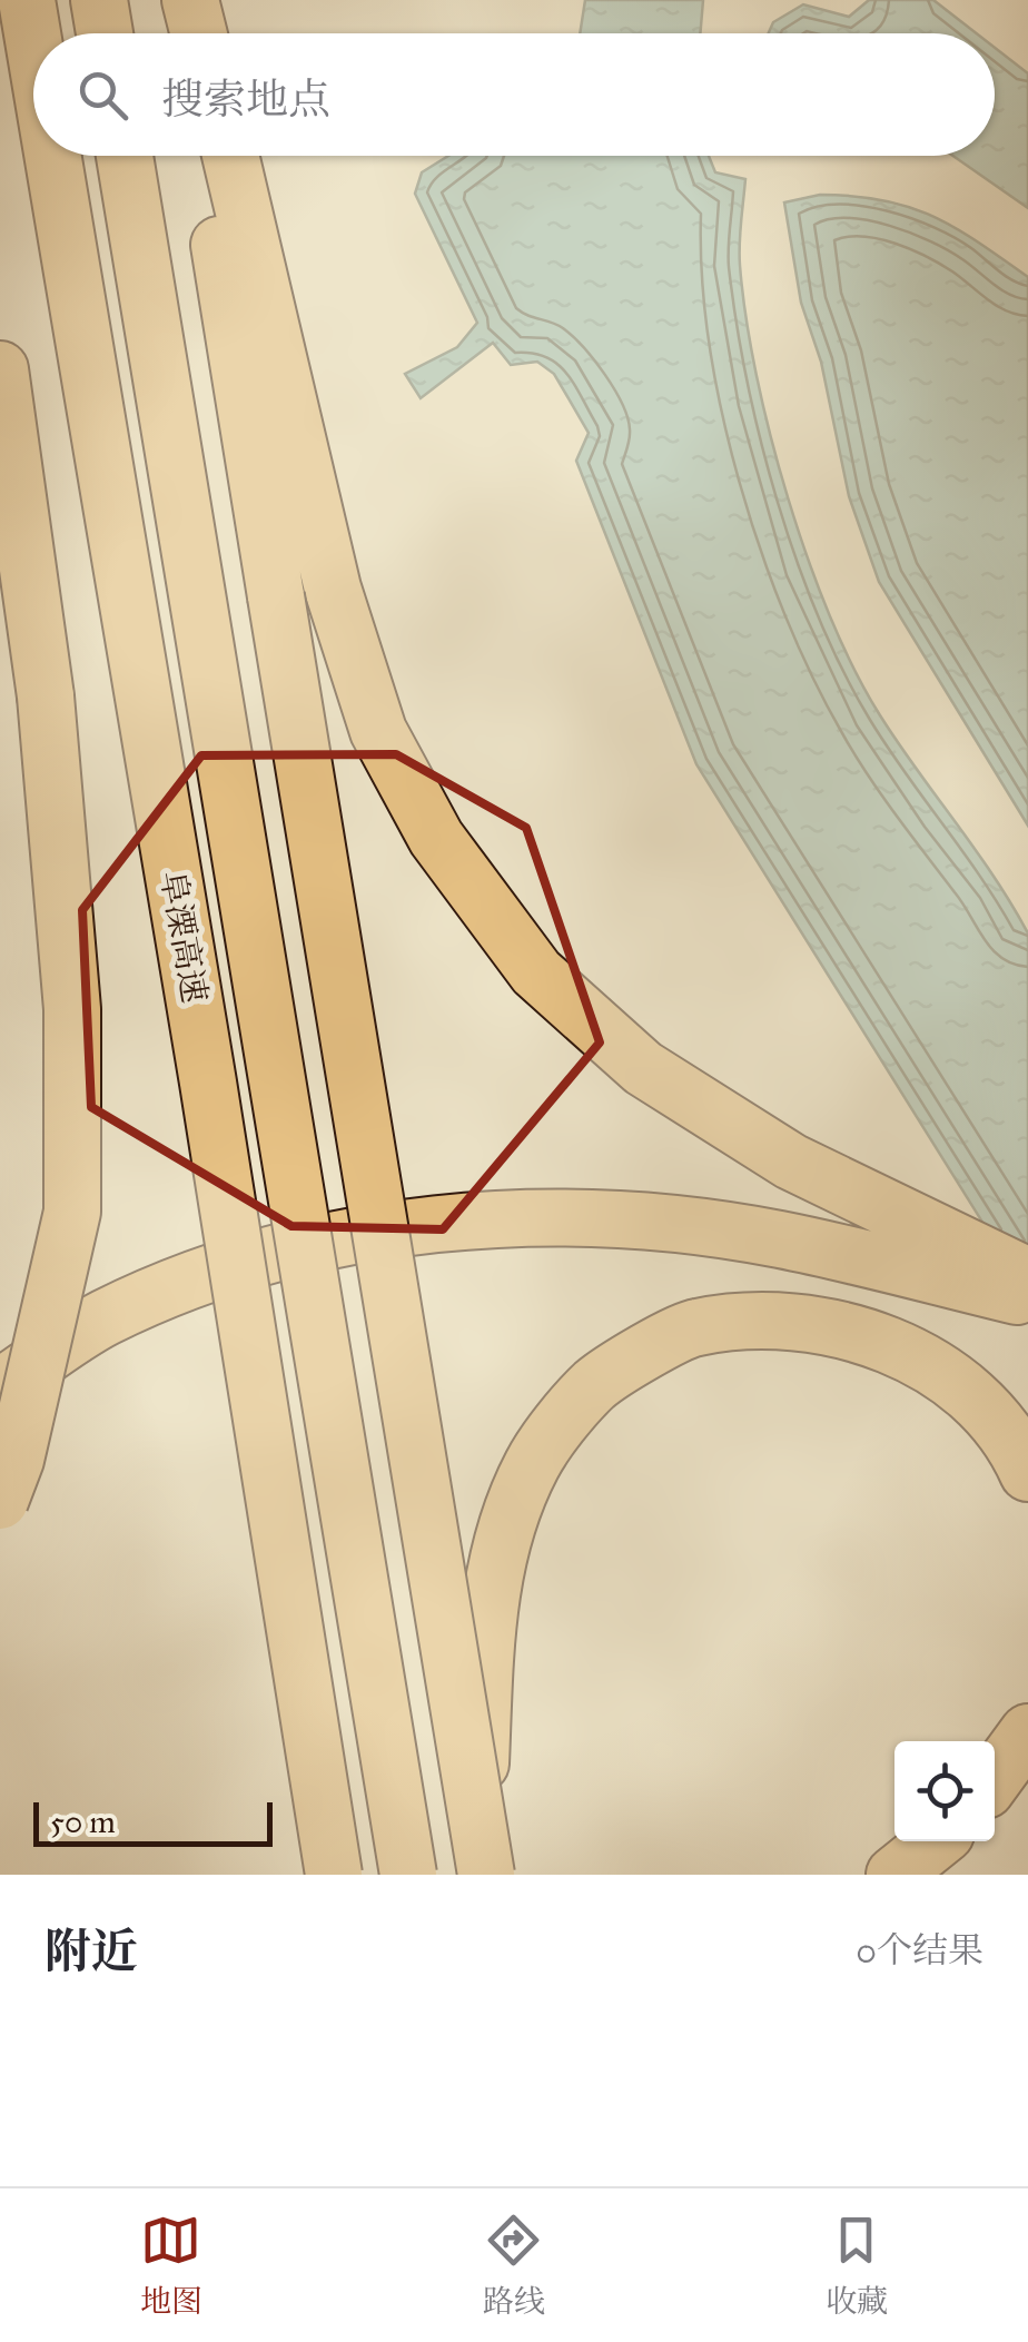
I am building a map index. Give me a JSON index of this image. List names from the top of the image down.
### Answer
{
  "streets": {
    "highway": ["阜溧高速"]
  },
  "scale_bar": "50 m",
  "page": {
    "search": "搜索地点",
    "scale": "50 m",
    "heading": ["附近", "0个结果"],
    "nav": ["地图", "路线", "收藏"]
  }
}
